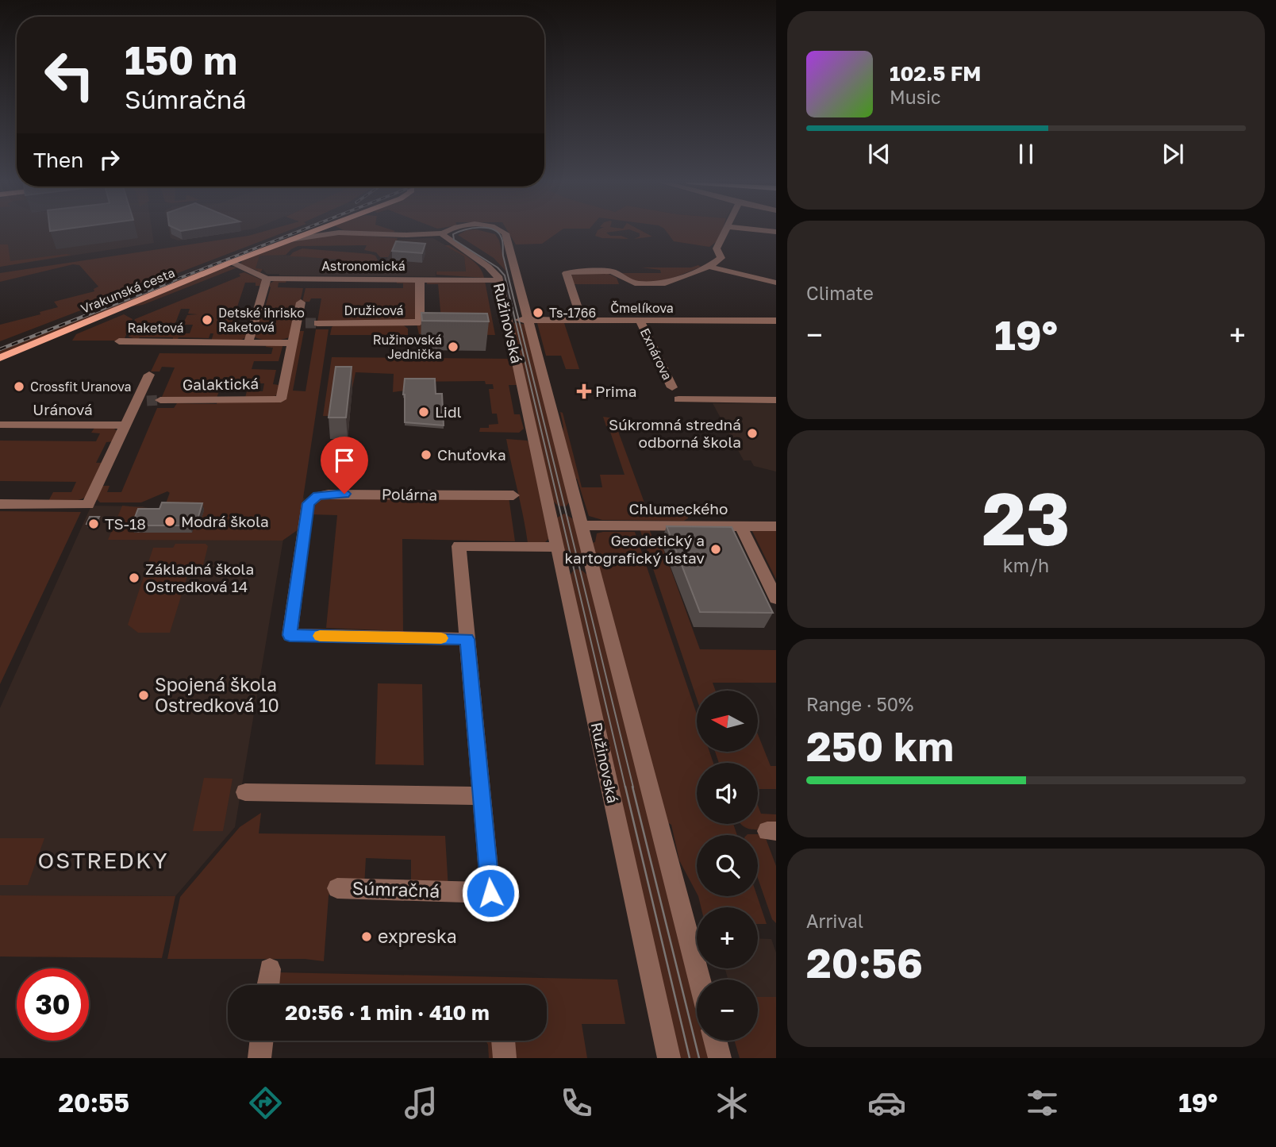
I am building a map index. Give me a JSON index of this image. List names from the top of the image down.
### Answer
{
  "streets": {
    "main road": ["Vrakunská cesta"],
    "street": [
      "Astronomická",
      "Čmelíkova",
      "Družicová",
      "Ružinovská",
      "Raketová",
      "Exnárova",
      "Galaktická",
      "Uránová",
      "Polárna",
      "Chlumeckého",
      "Súmračná"
    ]
  },
  "crossings": [
    ["Astronomická", "Vrakunská cesta"],
    ["Astronomická", "Družicová"],
    ["Astronomická", "Ružinovská"],
    ["Čmelíkova", "Ružinovská"],
    ["Čmelíkova", "Exnárova"],
    ["Ružinovská", "Chlumeckého"],
    ["Ružinovská", "Súmračná"],
    ["Raketová", "Galaktická"],
    ["Polárna", "Súmračná"]
  ],
  "districts": ["OSTREDKY"],
  "places": {
    "other": [
      "Ts-1766",
      "Detské ihrisko Raketová",
      "Ružinovská Jednička",
      "Crossfit Uranova",
      "Lidl",
      "Súkromná stredná odborná škola",
      "Chuťovka",
      "Modrá škola",
      "TS-18",
      "Geodetický a kartografický ústav",
      "Základná škola Ostredková 14",
      "Spojená škola Ostredková 10",
      "expreska"
    ],
    "health": ["Prima"]
  },
  "north": "left",
  "page": {
    "turn": ["150 m", "Súmračná"],
    "song": ["102.5 FM", "Music"],
    "then": "Then",
    "tile": [
      "Climate",
      ["23", "km/h"],
      ["Range · 50%", "250 km"],
      ["Arrival", "20:56"]
    ],
    "heat": ["−", "19°", "+"],
    "map_buttons": ["+", "−"],
    "limit": "30",
    "trip": "20:56 · 1 min · 410 m",
    "tabs": ["20:55", "19°"]
  }
}
